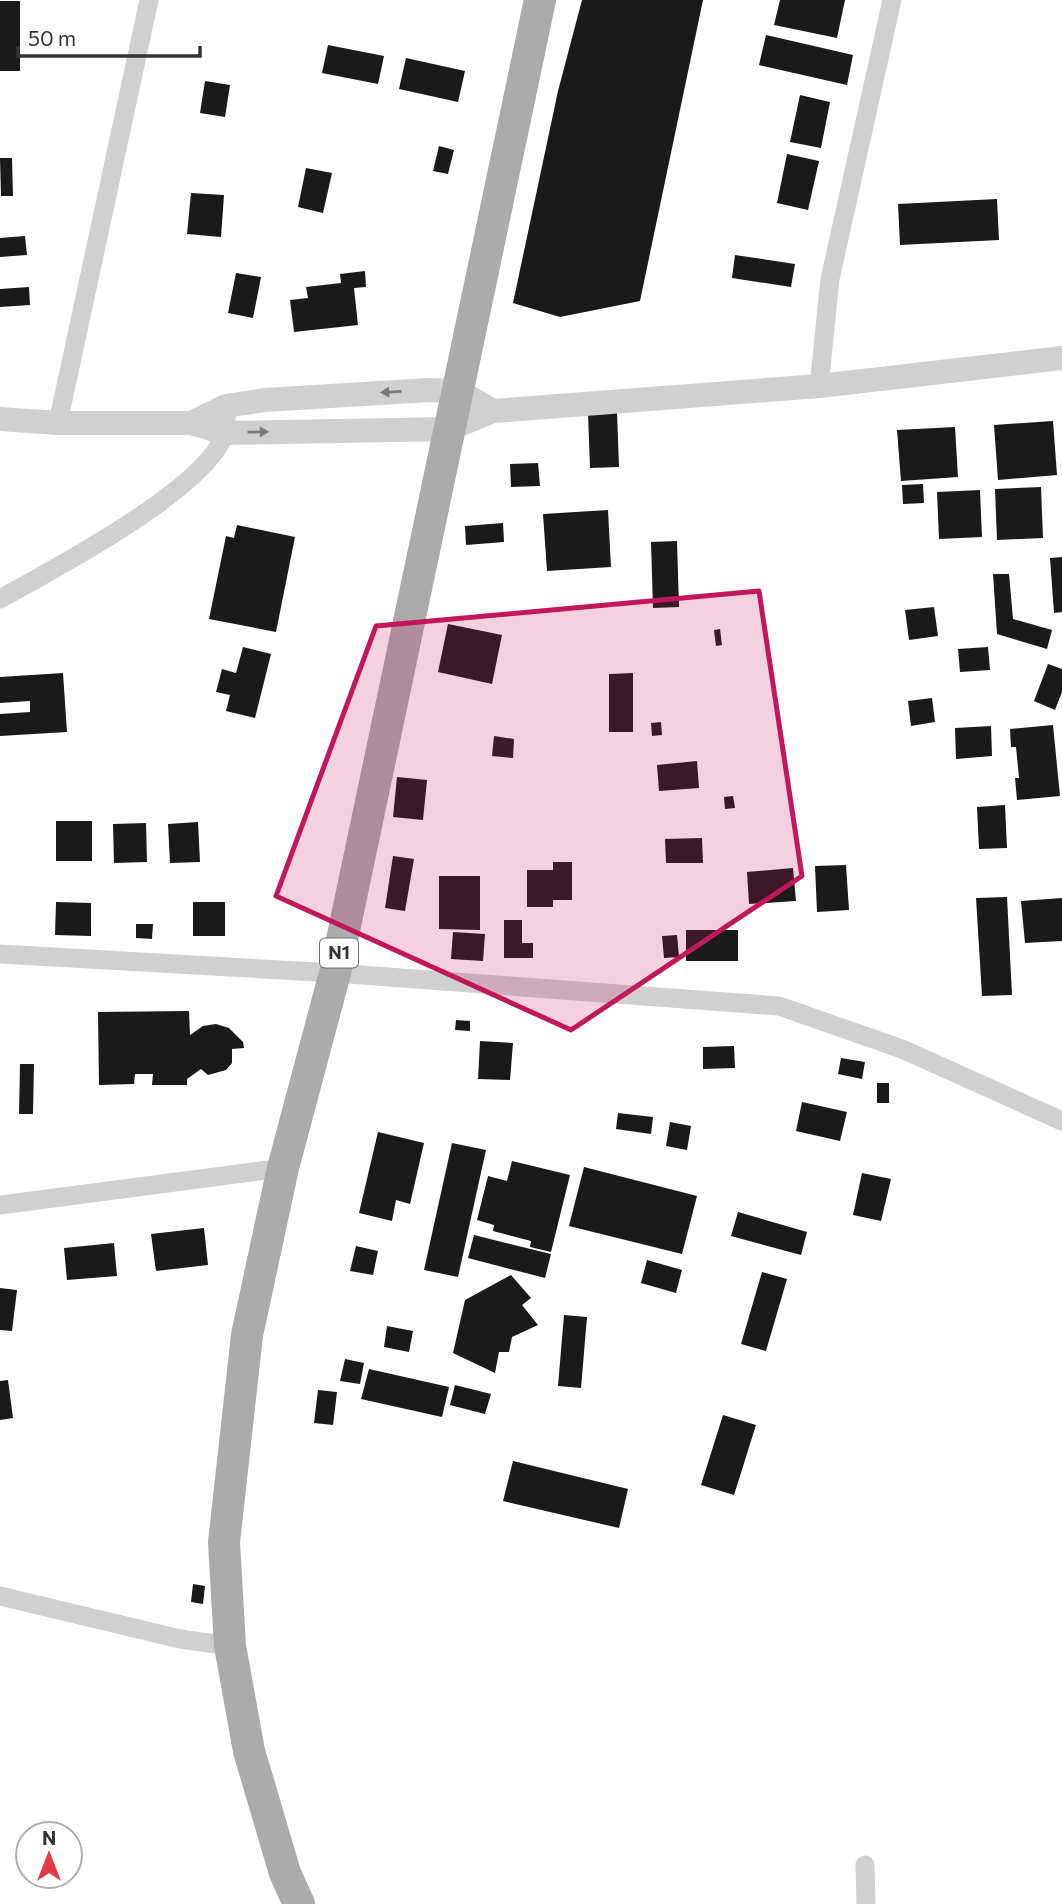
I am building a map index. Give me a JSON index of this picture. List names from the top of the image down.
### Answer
{
  "streets": {
    "main road": ["N1"]
  },
  "scale_bar": "50 m",
  "north": "top"
}
